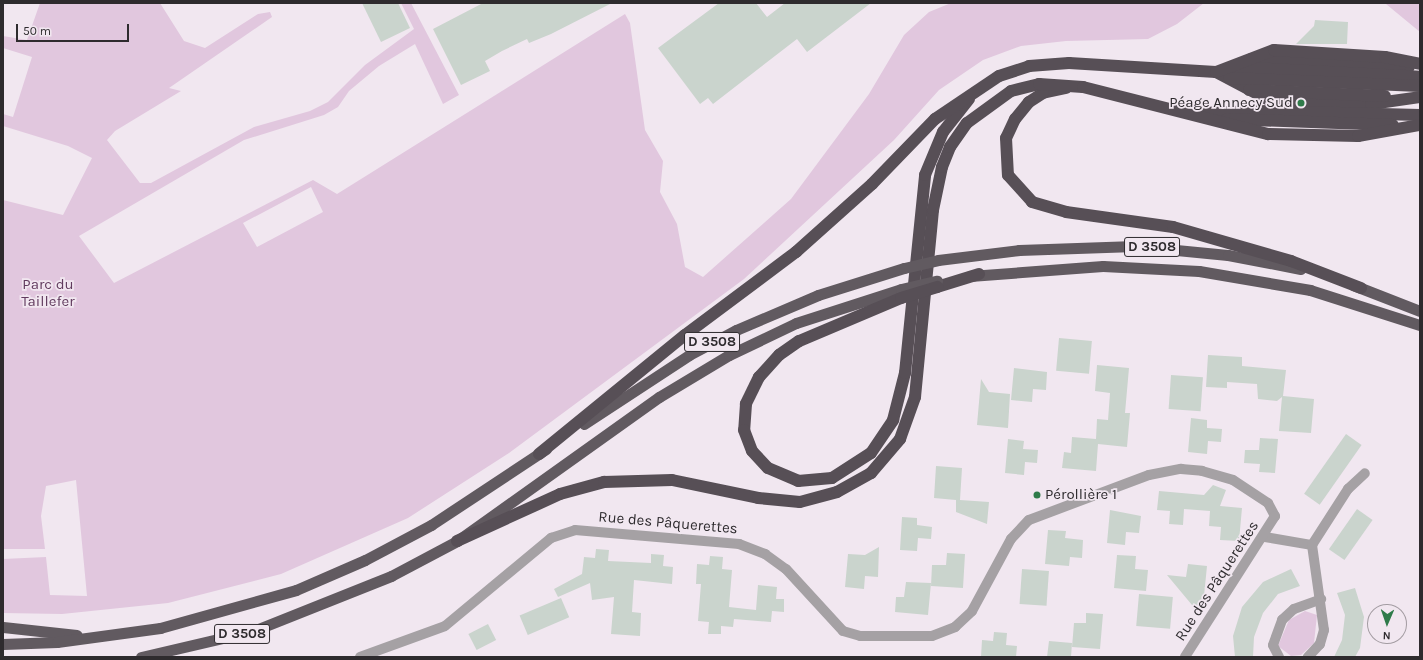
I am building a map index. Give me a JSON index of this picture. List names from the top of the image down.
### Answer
{
  "streets": {
    "highway": ["D 3508"],
    "street": ["Rue des Pâquerettes"]
  },
  "parks": ["Parc du Taillefer"],
  "places": ["Péage Annecy Sud", "Pérollière 1"],
  "scale_bar": "50 m",
  "north": "bottom"
}
